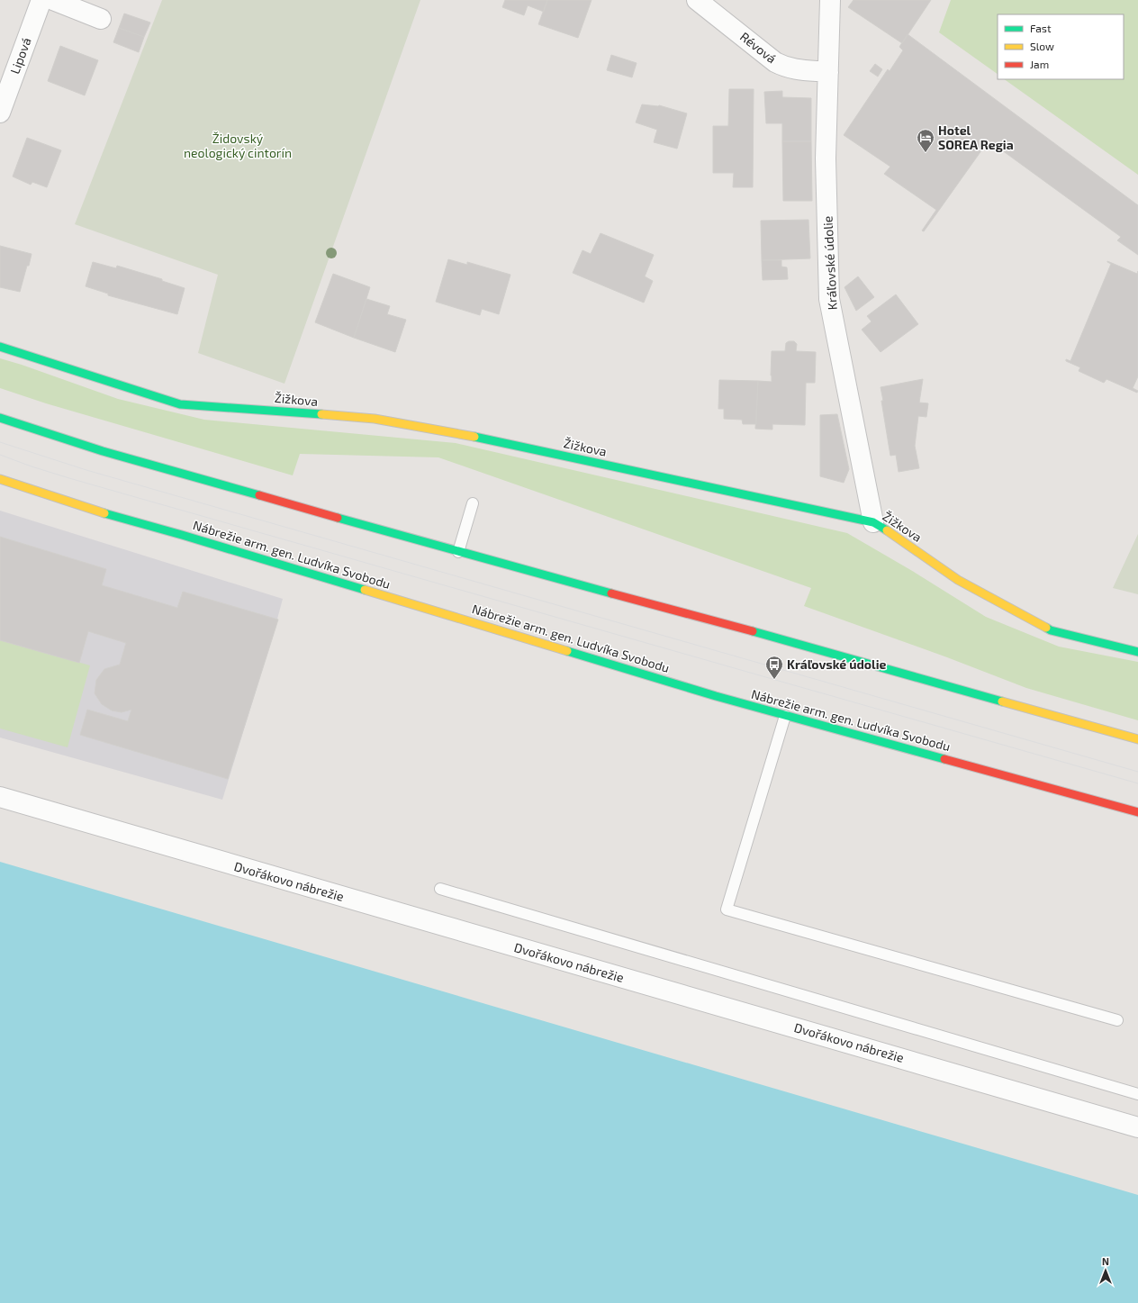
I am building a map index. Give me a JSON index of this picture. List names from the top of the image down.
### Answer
{
  "streets": {
    "main road": ["Žižkova", "Nábrežie arm. gen. Ludvíka Svobodu"],
    "street": [
      "Révová",
      "Lipová",
      "Kráľovské údolie",
      "Dvořákovo nábrežie"
    ]
  },
  "crossings": [
    ["Révová", "Kráľovské údolie"],
    ["Kráľovské údolie", "Žižkova"]
  ],
  "parks": ["Židovský neologický cintorín"],
  "places": {
    "hotel": ["Hotel SOREA Regia"],
    "bus stop": ["Kráľovské údolie"]
  },
  "legend": ["Fast", "Slow", "Jam"],
  "north": "top"
}
